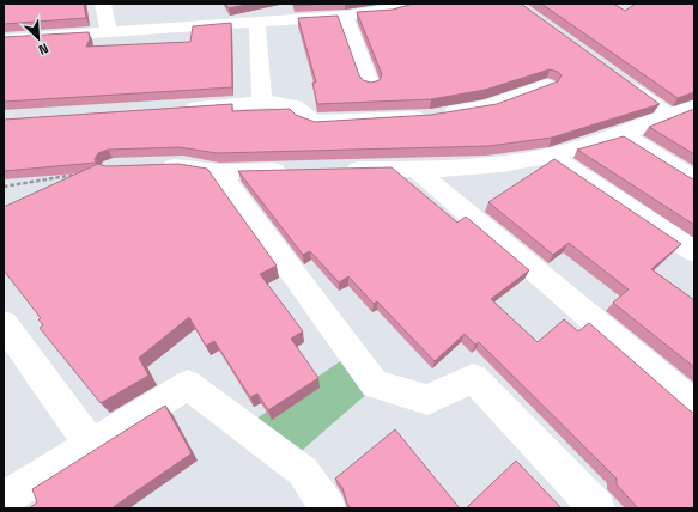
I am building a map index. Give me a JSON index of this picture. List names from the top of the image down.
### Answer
{
  "north": "bottom right"
}
